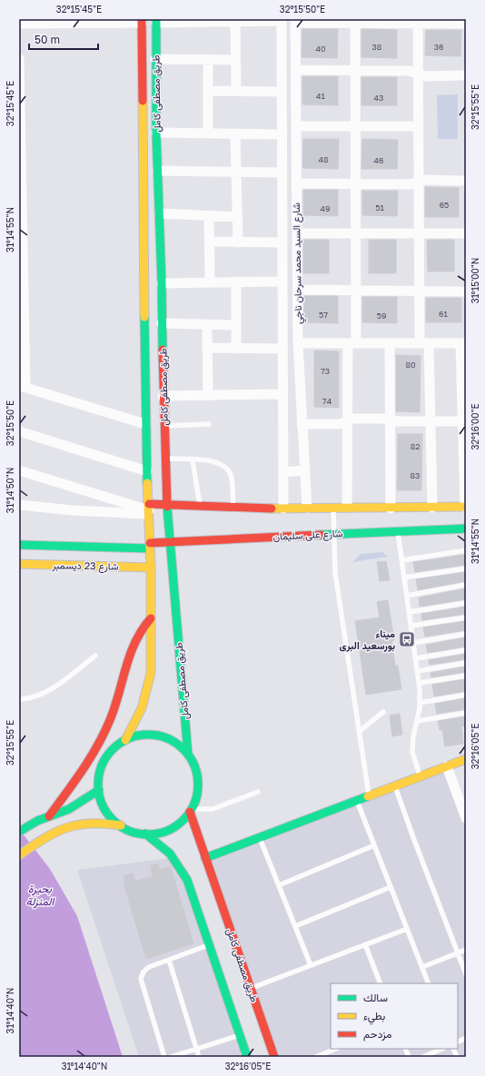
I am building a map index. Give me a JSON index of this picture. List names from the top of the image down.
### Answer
{
  "streets": {
    "main road": ["طريق مصطفى كامل", "شارع على سليمان", "شارع 23 ديسمبر"],
    "street": ["شارع السيد محمد سرحان ناجي"]
  },
  "crossings": [
    ["طريق مصطفى كامل", "شارع على سليمان"],
    ["طريق مصطفى كامل", "شارع 23 ديسمبر"],
    ["شارع على سليمان", "شارع 23 ديسمبر"]
  ],
  "water": ["بحيرة المنزلة"],
  "places": {
    "bus stop": ["ميناء بورسعيد البرى"]
  },
  "house_numbers": [
    "38",
    "36",
    "40",
    "41",
    "43",
    "48",
    "46",
    "65",
    "51",
    "49",
    "61",
    "57",
    "59",
    "80",
    "73",
    "74",
    "82",
    "83"
  ],
  "legend": ["سالك", "بطيء", "مزدحم"],
  "scale_bar": "50 m",
  "coordinates": [
    "32°15'45\"E",
    "32°15'50\"E",
    "32°15'55\"E",
    "31°14'55\"N",
    "31°15'00\"N",
    "32°16'00\"E",
    "31°14'50\"N",
    "32°16'05\"E",
    "31°14'40\"N"
  ]
}
